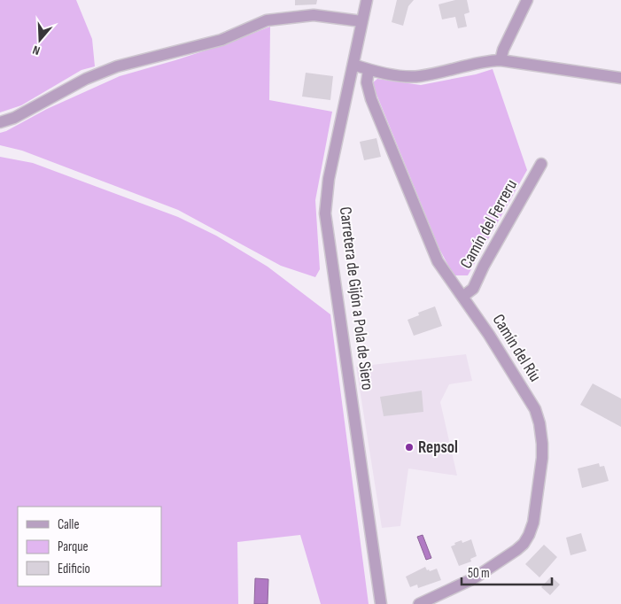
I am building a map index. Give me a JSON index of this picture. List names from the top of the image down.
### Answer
{
  "streets": {
    "street": ["Camín del Ferreru", "Carretera de Gijón a Pola de Siero", "Camín del Ríu"]
  },
  "crossings": [
    ["Camín del Ferreru", "Camín del Ríu"]
  ],
  "places": ["Repsol"],
  "legend": ["Calle", "Parque", "Edificio"],
  "scale_bar": "50 m",
  "north": "bottom"
}
